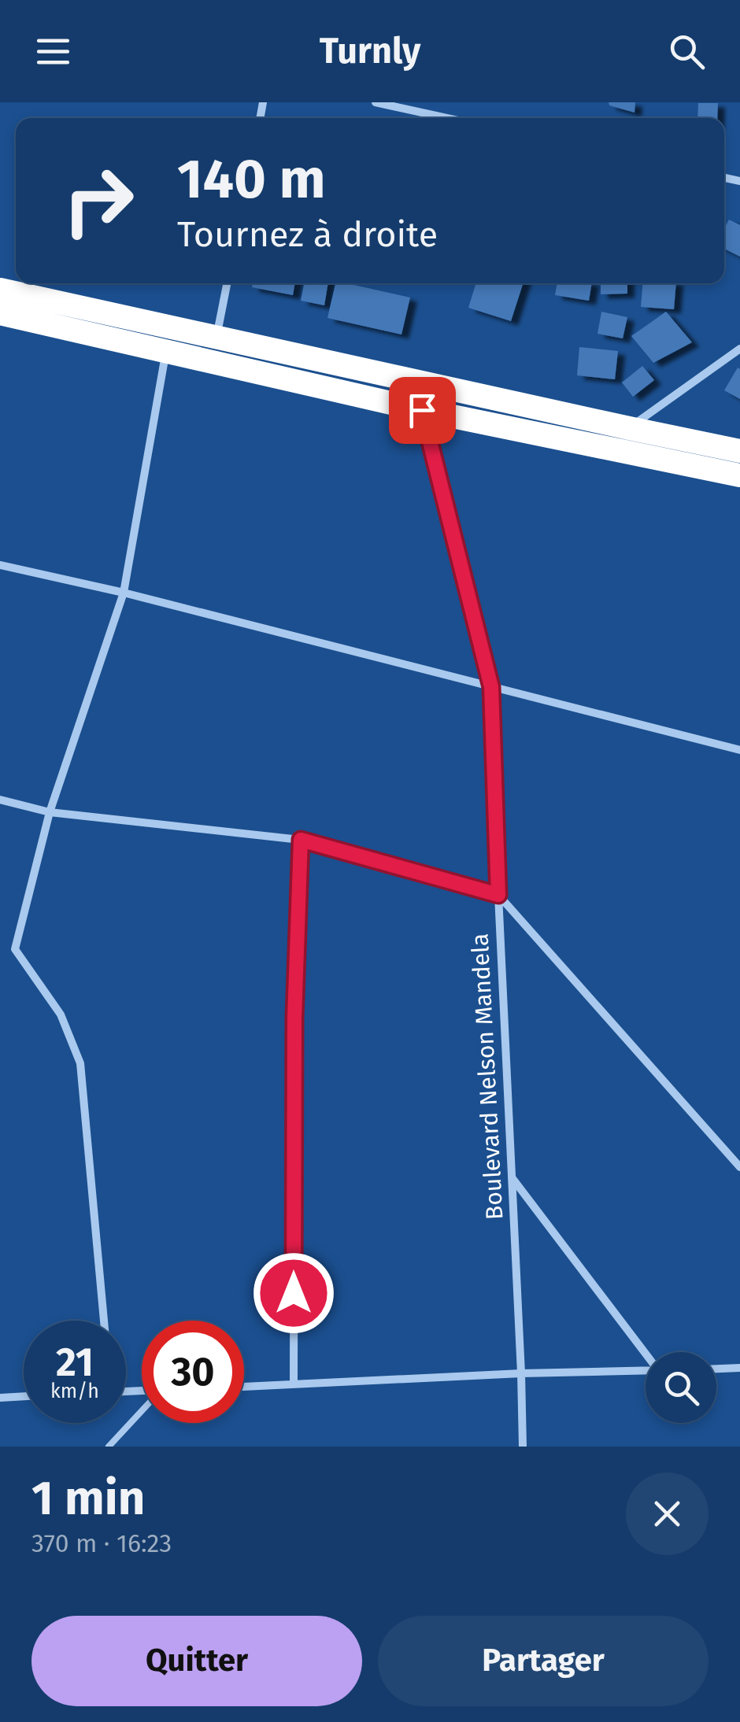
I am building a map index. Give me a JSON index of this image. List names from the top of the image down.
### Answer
{
  "streets": {
    "street": ["Boulevard Nelson Mandela"]
  },
  "page": {
    "header": "Turnly",
    "turn": ["140 m", "Tournez à droite"],
    "speed": "21 km/h",
    "limit": "30",
    "heading": ["1 min", "370 m · 16:23"],
    "buttons": ["Quitter", "Partager"]
  }
}
